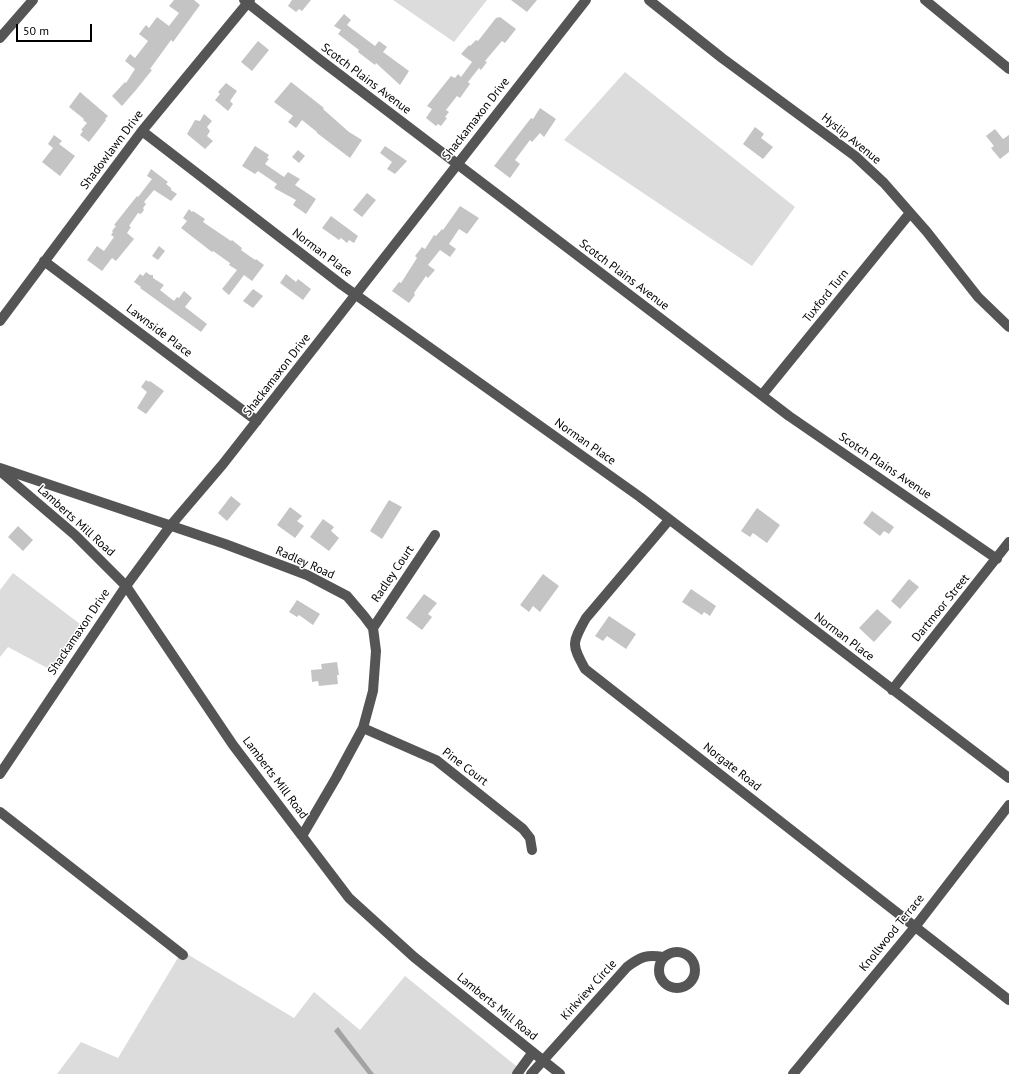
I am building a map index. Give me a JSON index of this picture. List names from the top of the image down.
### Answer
{
  "streets": {
    "street": [
      "Scotch Plains Avenue",
      "Shackamaxon Drive",
      "Hyslip Avenue",
      "Shadowlawn Drive",
      "Norman Place",
      "Tuxford Turn",
      "Lawnside Place",
      "Lamberts Mill Road",
      "Radley Road",
      "Radley Court",
      "Dartmoor Street",
      "Pine Court",
      "Norgate Road",
      "Knollwood Terrace",
      "Kirkview Circle"
    ]
  },
  "crossings": [
    ["Scotch Plains Avenue", "Shackamaxon Drive"],
    ["Scotch Plains Avenue", "Shadowlawn Drive"],
    ["Scotch Plains Avenue", "Tuxford Turn"],
    ["Scotch Plains Avenue", "Dartmoor Street"],
    ["Shackamaxon Drive", "Norman Place"],
    ["Shackamaxon Drive", "Lawnside Place"],
    ["Shackamaxon Drive", "Lamberts Mill Road"],
    ["Shackamaxon Drive", "Radley Road"],
    ["Hyslip Avenue", "Tuxford Turn"],
    ["Shadowlawn Drive", "Norman Place"],
    ["Shadowlawn Drive", "Lawnside Place"],
    ["Norman Place", "Dartmoor Street"],
    ["Norman Place", "Norgate Road"],
    ["Lamberts Mill Road", "Radley Road"],
    ["Lamberts Mill Road", "Kirkview Circle"],
    ["Radley Road", "Radley Court"],
    ["Norgate Road", "Knollwood Terrace"]
  ],
  "scale_bar": "50 m"
}
